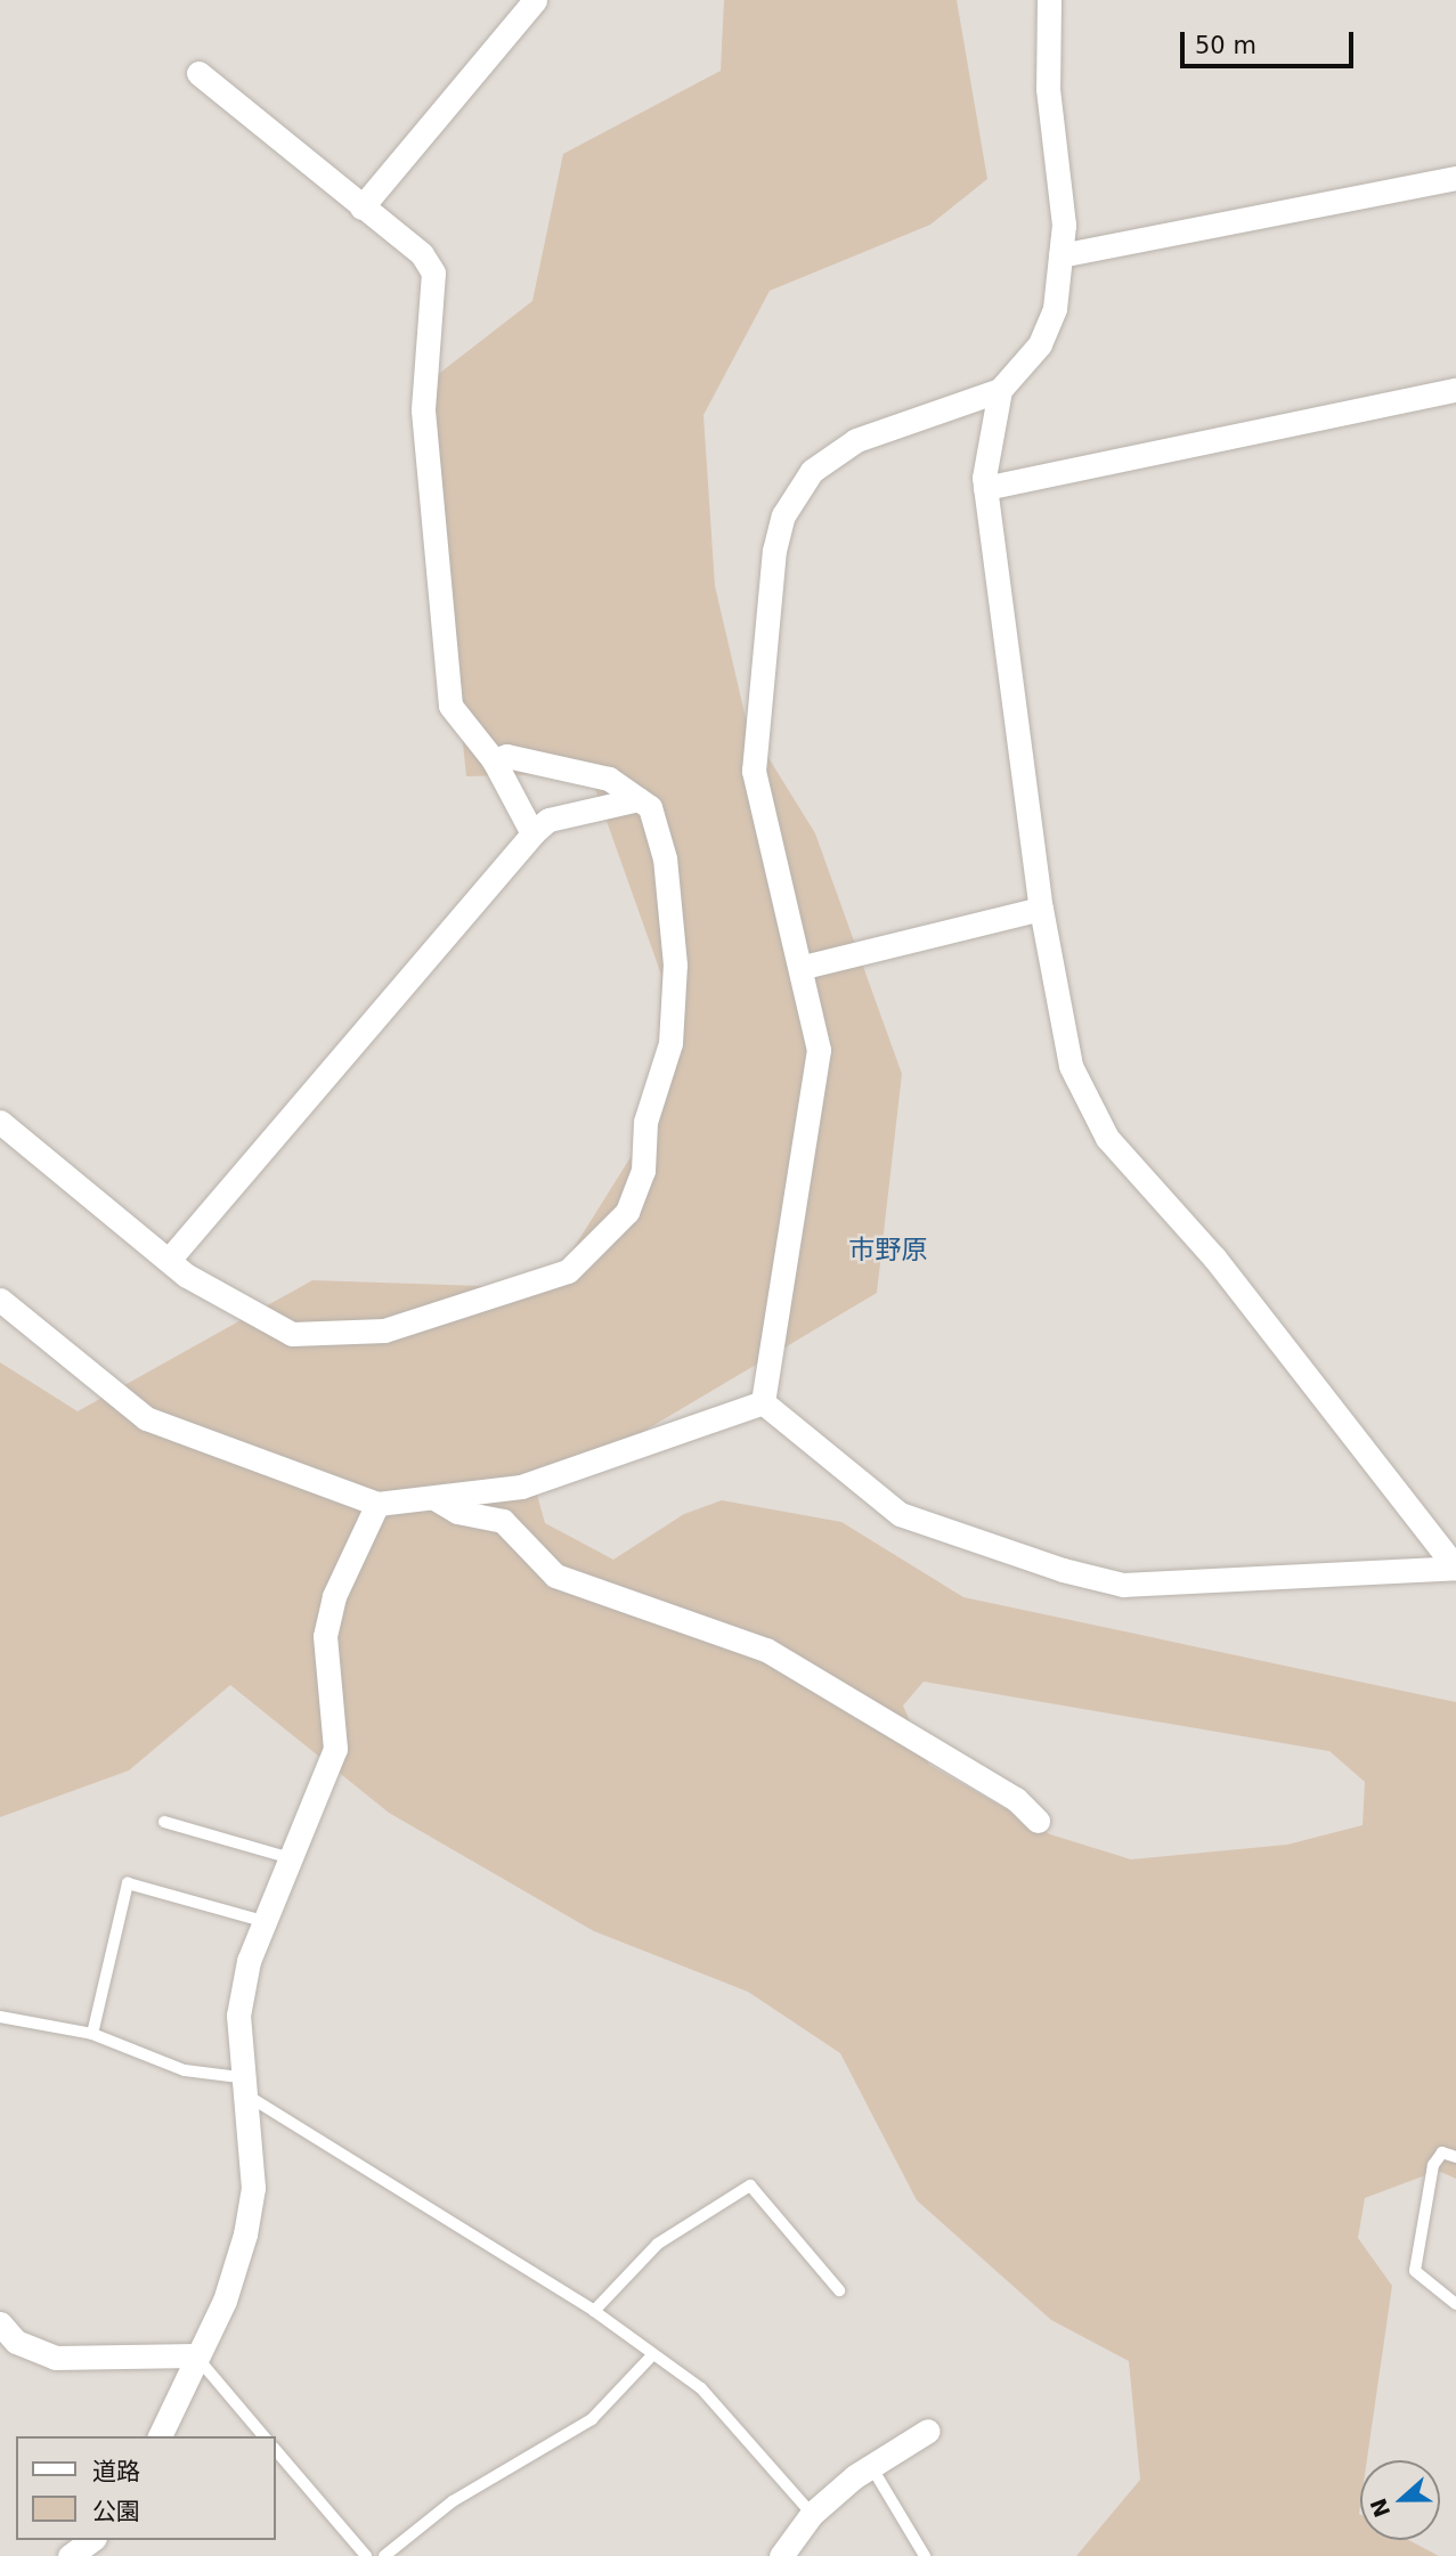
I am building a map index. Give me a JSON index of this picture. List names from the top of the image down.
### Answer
{
  "districts": ["市野原"],
  "legend": ["道路", "公園"],
  "scale_bar": "50 m",
  "north": "left"
}
